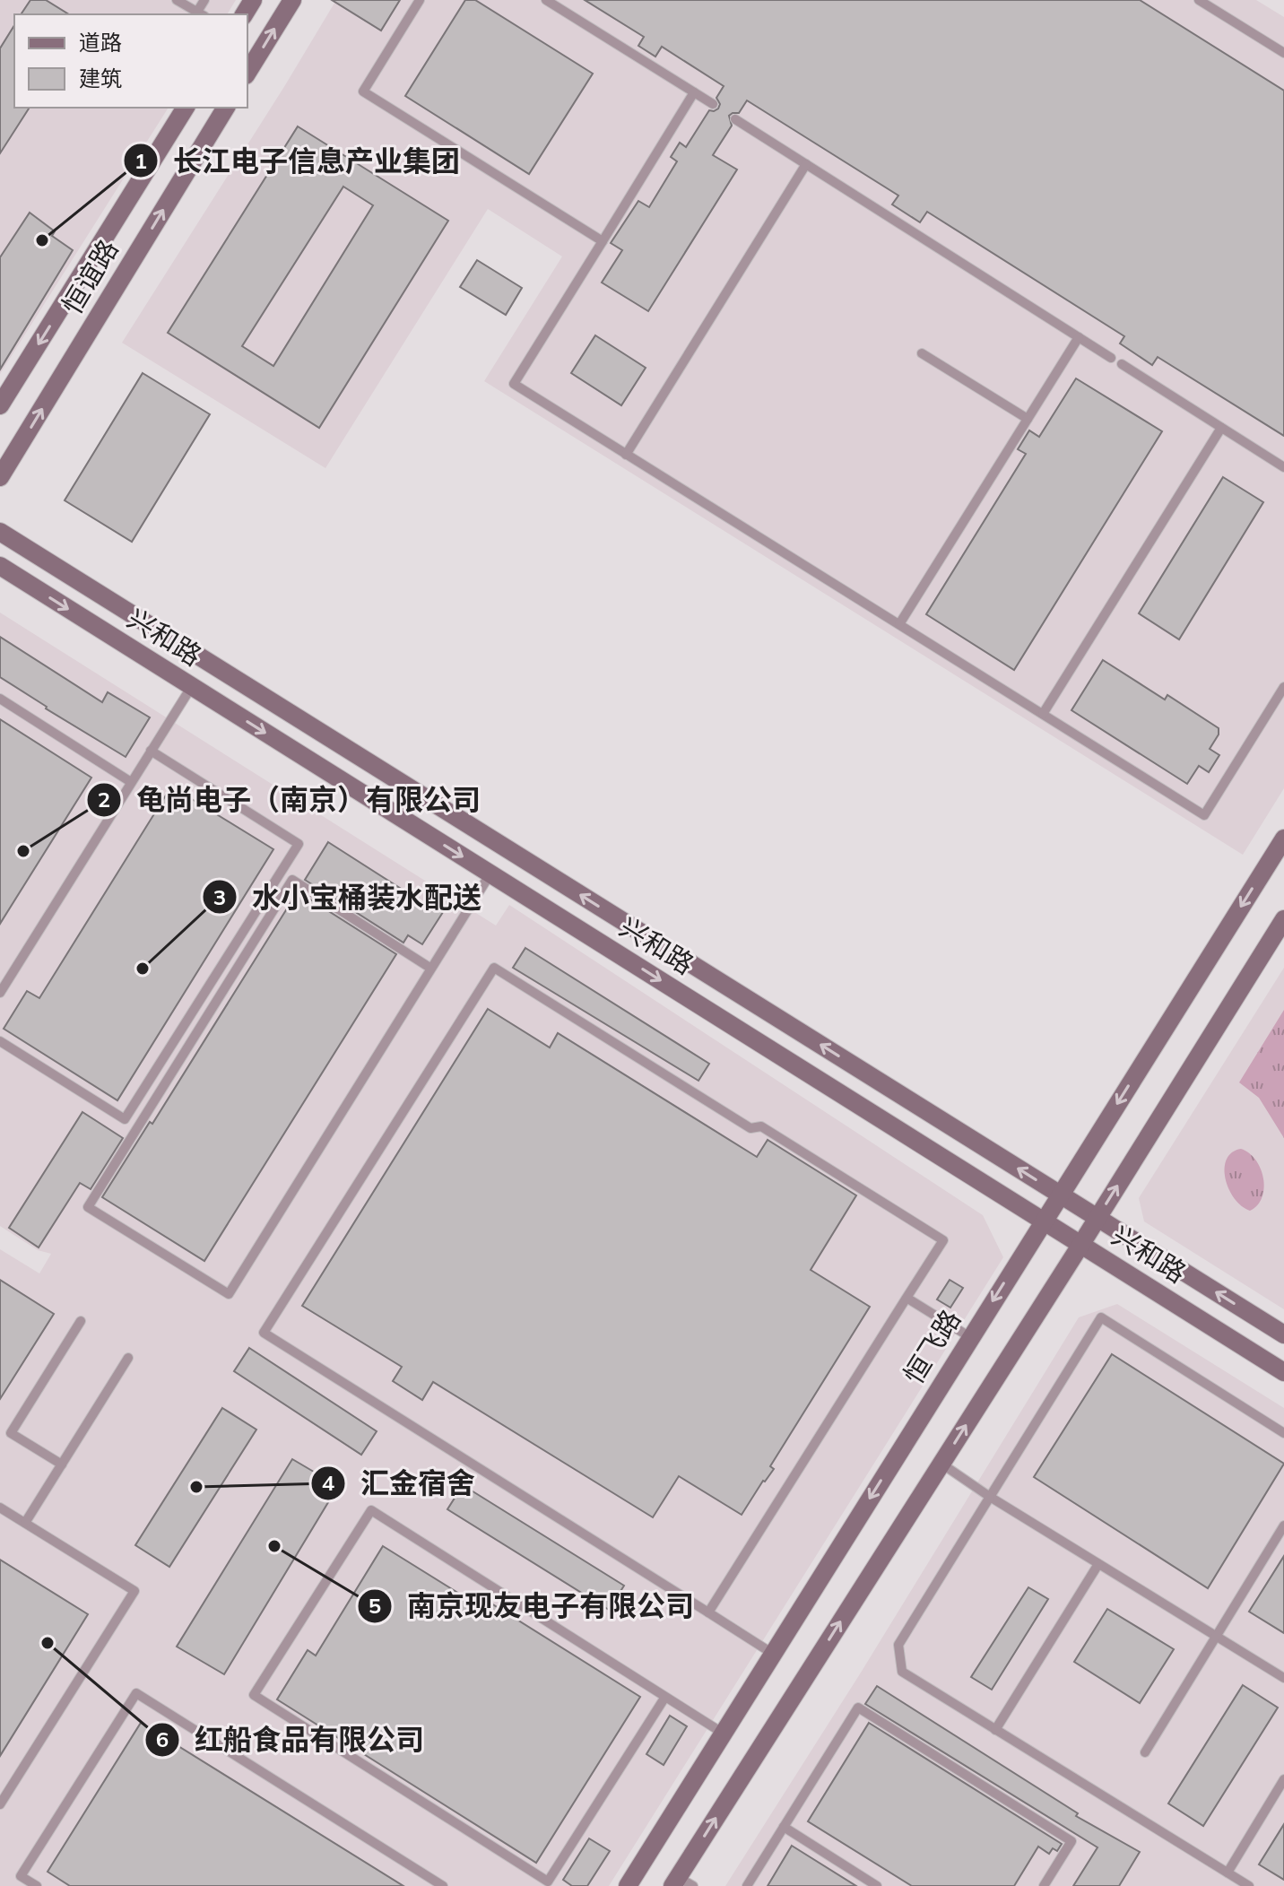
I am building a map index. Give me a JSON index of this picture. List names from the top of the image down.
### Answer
{
  "streets": {
    "main road": ["恒谊路", "兴和路", "恒飞路"]
  },
  "crossings": [
    ["兴和路", "恒飞路"]
  ],
  "places": [
    "长江电子信息产业集团",
    "龟尚电子（南京）有限公司",
    "水小宝桶装水配送",
    "汇金宿舍",
    "南京现友电子有限公司",
    "红船食品有限公司"
  ],
  "legend": ["道路", "建筑"]
}
